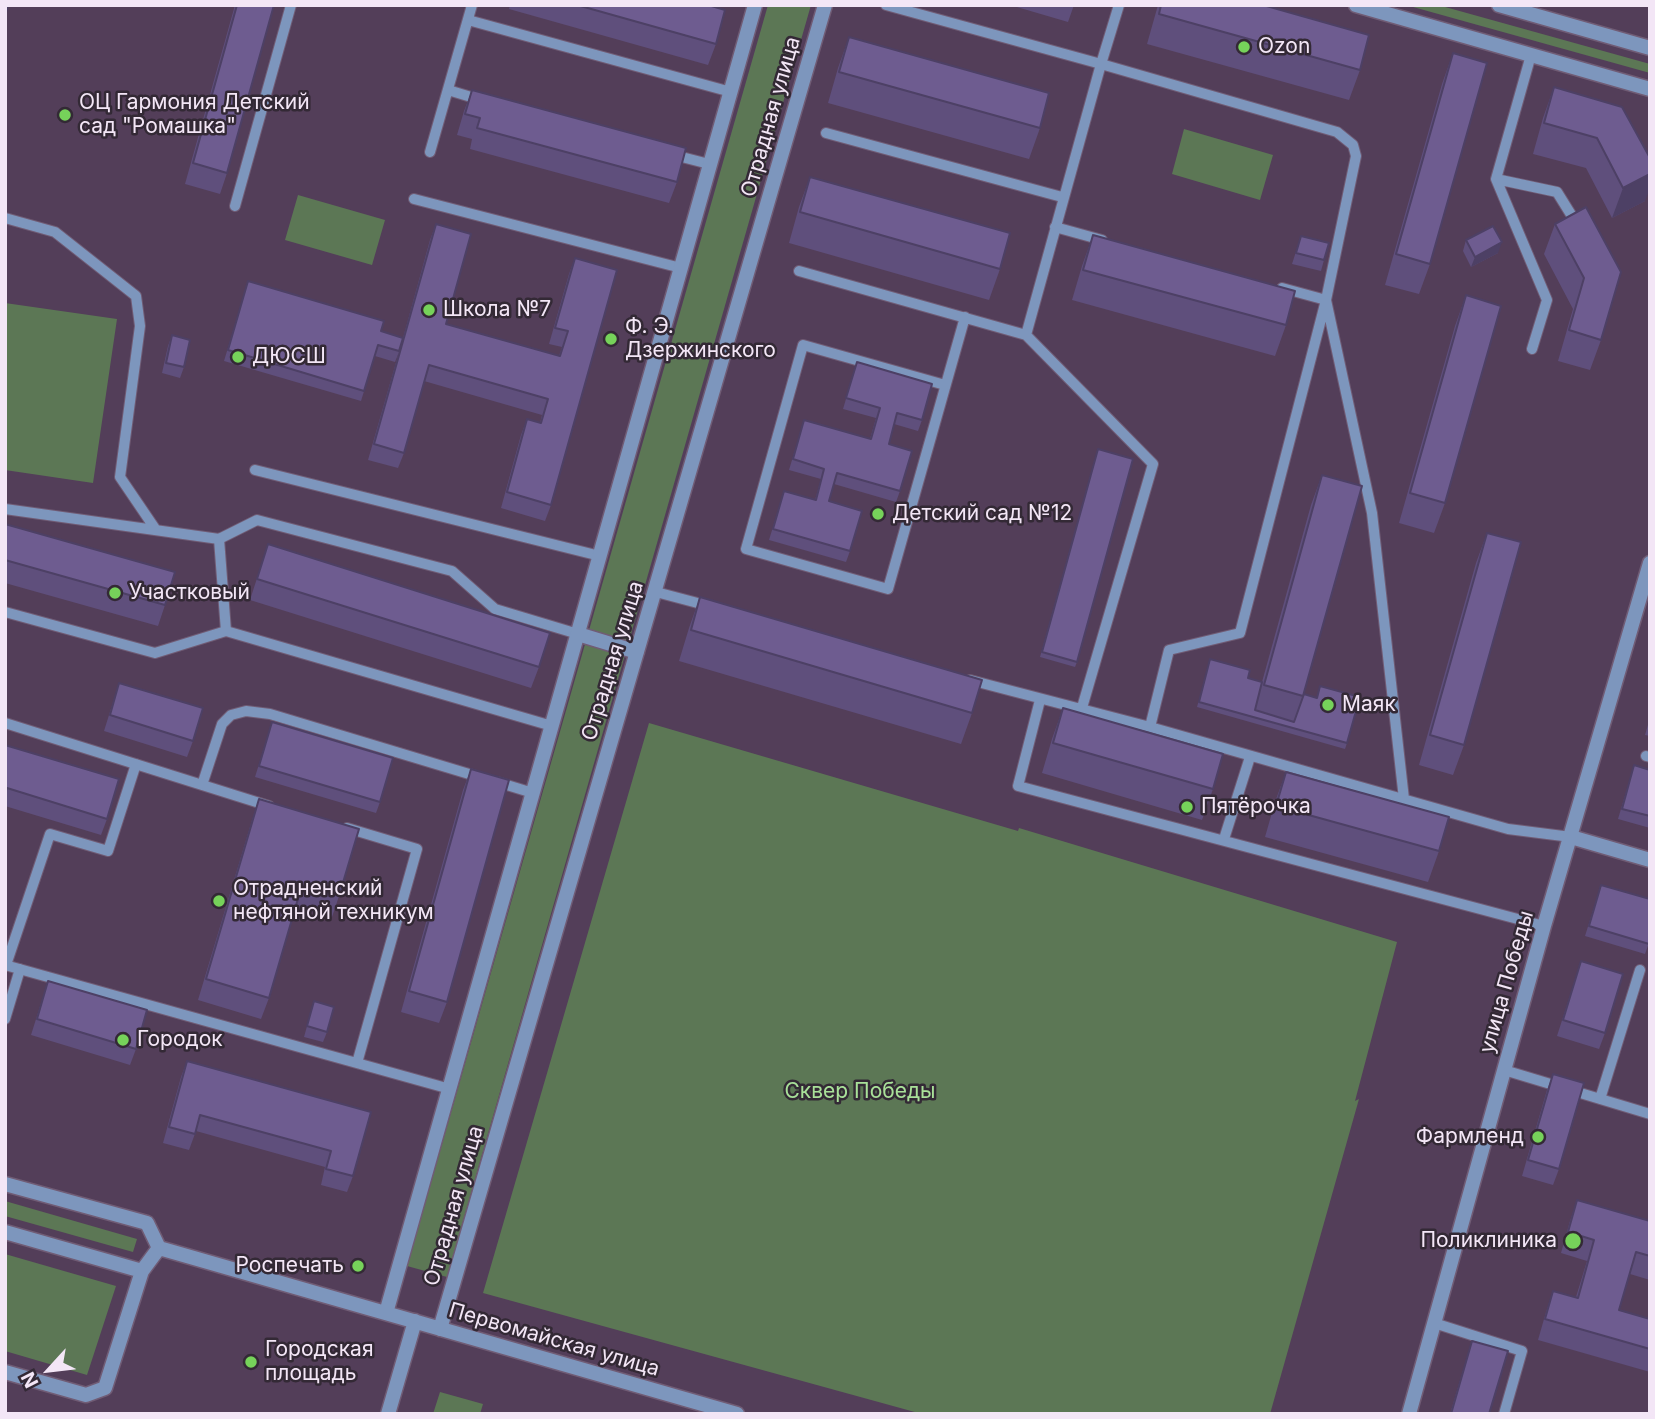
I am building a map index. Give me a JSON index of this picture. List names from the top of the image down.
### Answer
{
  "streets": {
    "street": ["Отрадная улица", "улица Победы", "Первомайская улица"]
  },
  "crossings": [
    ["Отрадная улица", "Первомайская улица"]
  ],
  "parks": ["Сквер Победы"],
  "places": [
    "Ozon",
    "ОЦ Гармония Детский сад \"Ромашка\"",
    "Школа №7",
    "Ф. Э. Дзержинского",
    "ДЮСШ",
    "Детский сад №12",
    "Участковый",
    "Маяк",
    "Пятёрочка",
    "Отрадненский нефтяной техникум",
    "Городок",
    "Фармленд",
    "Поликлиника",
    "Роспечать",
    "Городская площадь"
  ],
  "north": "bottom left"
}
